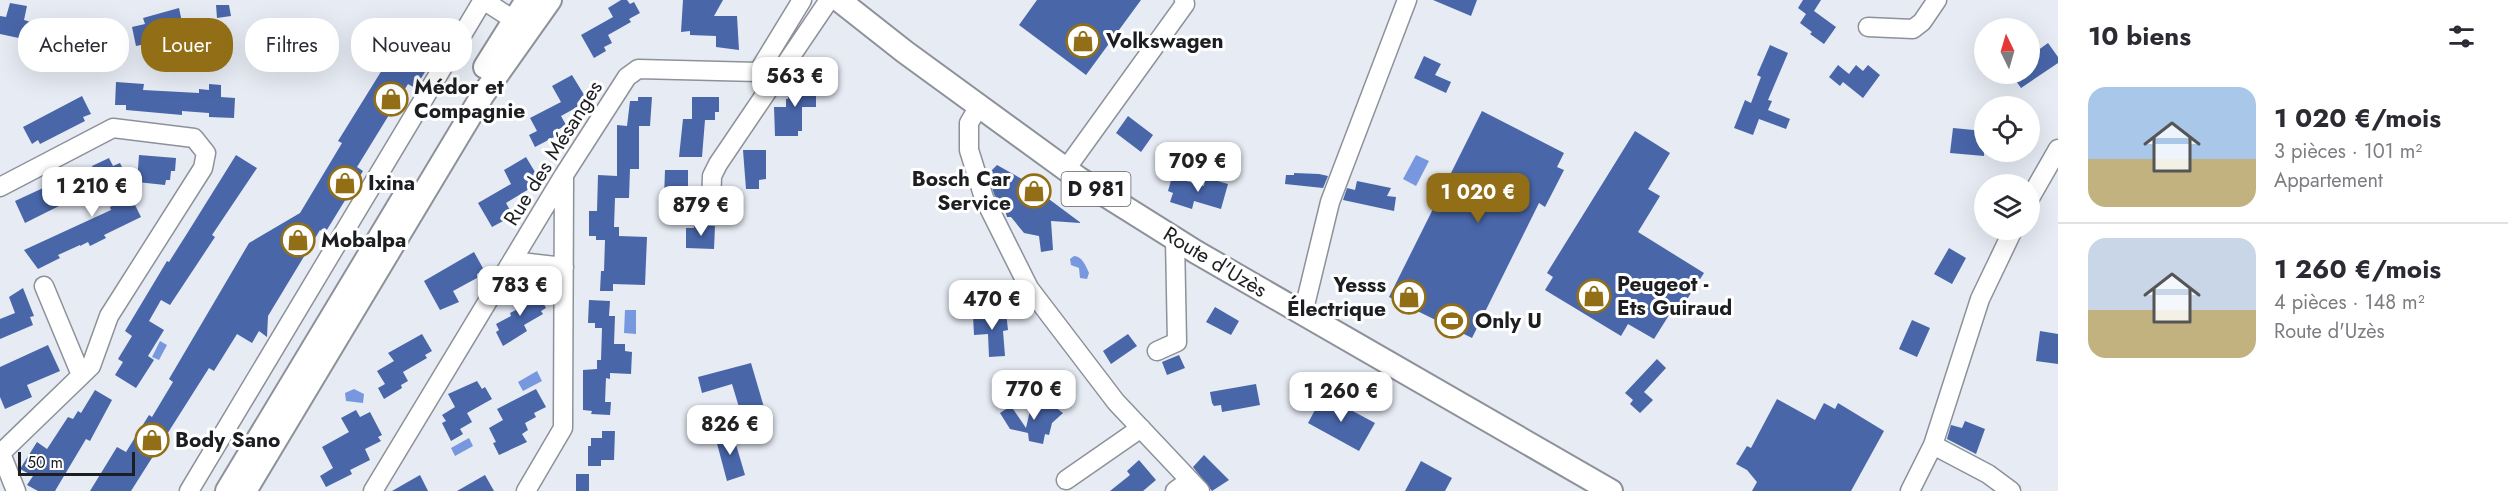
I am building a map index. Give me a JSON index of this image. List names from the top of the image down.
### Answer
{
  "streets": {
    "main road": ["D 981", "Route d'Uzès"],
    "street": ["Rue des Mésanges"]
  },
  "places": {
    "shop": [
      "Volkswagen",
      "Médor et Compagnie",
      "Ixina",
      "Bosch Car Service",
      "Mobalpa",
      "Peugeot - Ets Guiraud",
      "Yesss Électrique",
      "Body Sano"
    ],
    "sports": ["Only U"]
  },
  "scale_bar": "50 m",
  "north": "top",
  "page": {
    "heading": "10 biens",
    "chip": [
      "Acheter",
      "Louer",
      "Filtres",
      "Nouveau"
    ],
    "price": [
      "563 €",
      "709 €",
      "1 210 €",
      "1 020 €",
      "879 €",
      "783 €",
      "470 €",
      "770 €",
      "1 260 €",
      "826 €"
    ],
    "list": [
      {
        "name": "1 020 €/mois",
        "note": "3 pièces · 101 m² · Appartement"
      },
      {
        "name": "1 260 €/mois",
        "note": "4 pièces · 148 m² · Route d'Uzès"
      }
    ],
    "scale": "50 m"
  }
}
